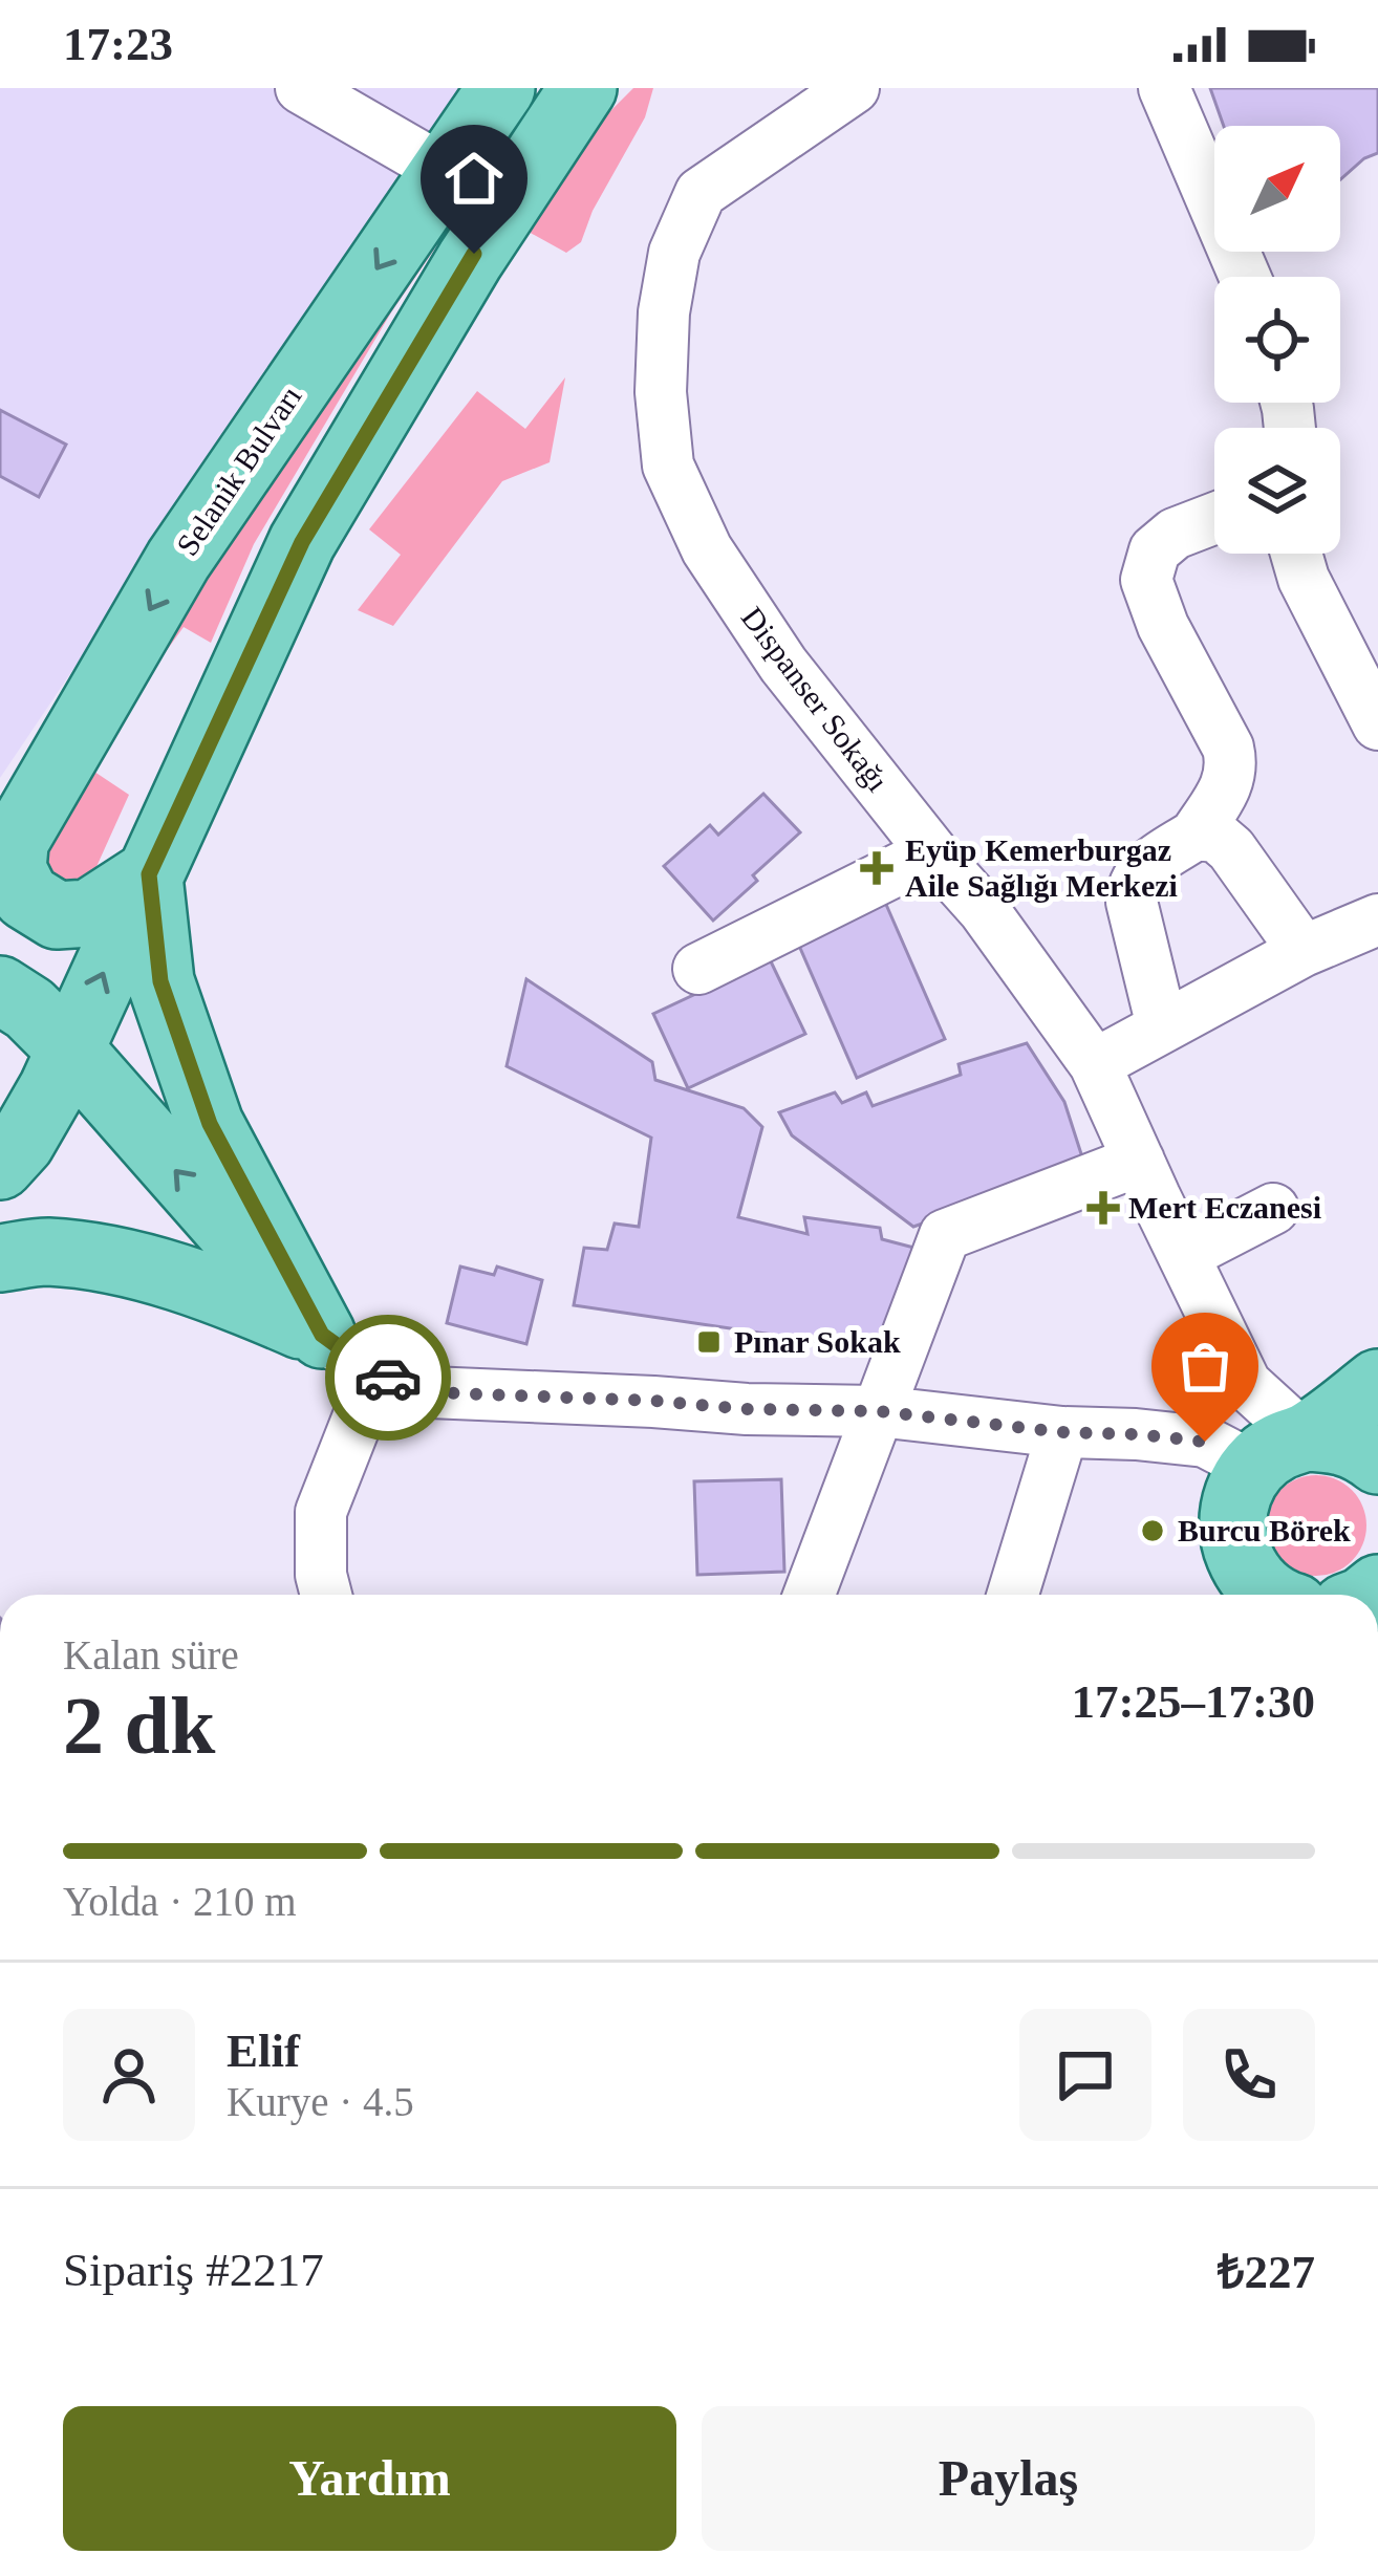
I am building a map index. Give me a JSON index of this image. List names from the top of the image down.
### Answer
{
  "streets": {
    "main road": ["Selanik Bulvarı"],
    "street": ["Dispanser Sokağı"]
  },
  "places": {
    "health": ["Eyüp Kemerburgaz Aile Sağlığı Merkezi", "Mert Eczanesi"],
    "transit": ["Pınar Sokak"],
    "other": ["Burcu Börek"]
  },
  "north": "top right",
  "page": {
    "status": "17:23",
    "heading": ["2 dk", "Kalan süre", "17:25–17:30"],
    "panel": [
      "Elif",
      "Kurye · 4.5",
      "Sipariş #2217",
      "₺227"
    ],
    "bar": "Yolda · 210 m",
    "buttons": ["Yardım", "Paylaş"]
  }
}
